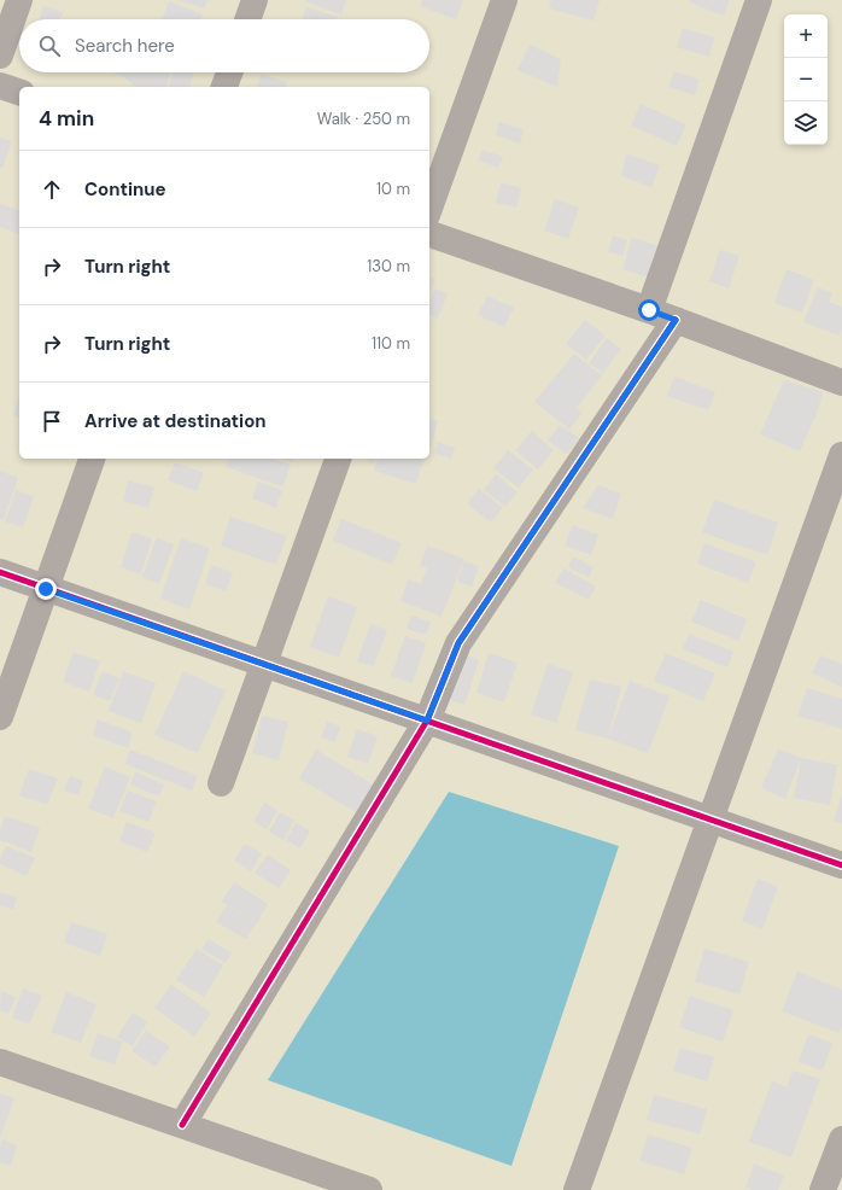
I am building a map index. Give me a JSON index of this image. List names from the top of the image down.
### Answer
{
  "page": {
    "map_buttons": ["+", "−"],
    "search": "Search here",
    "heading": ["4 min", "Walk · 250 m"],
    "list": [
      ["Continue", "10 m"],
      ["Turn right", "130 m"],
      ["Turn right", "110 m"],
      "Arrive at destination"
    ]
  }
}
